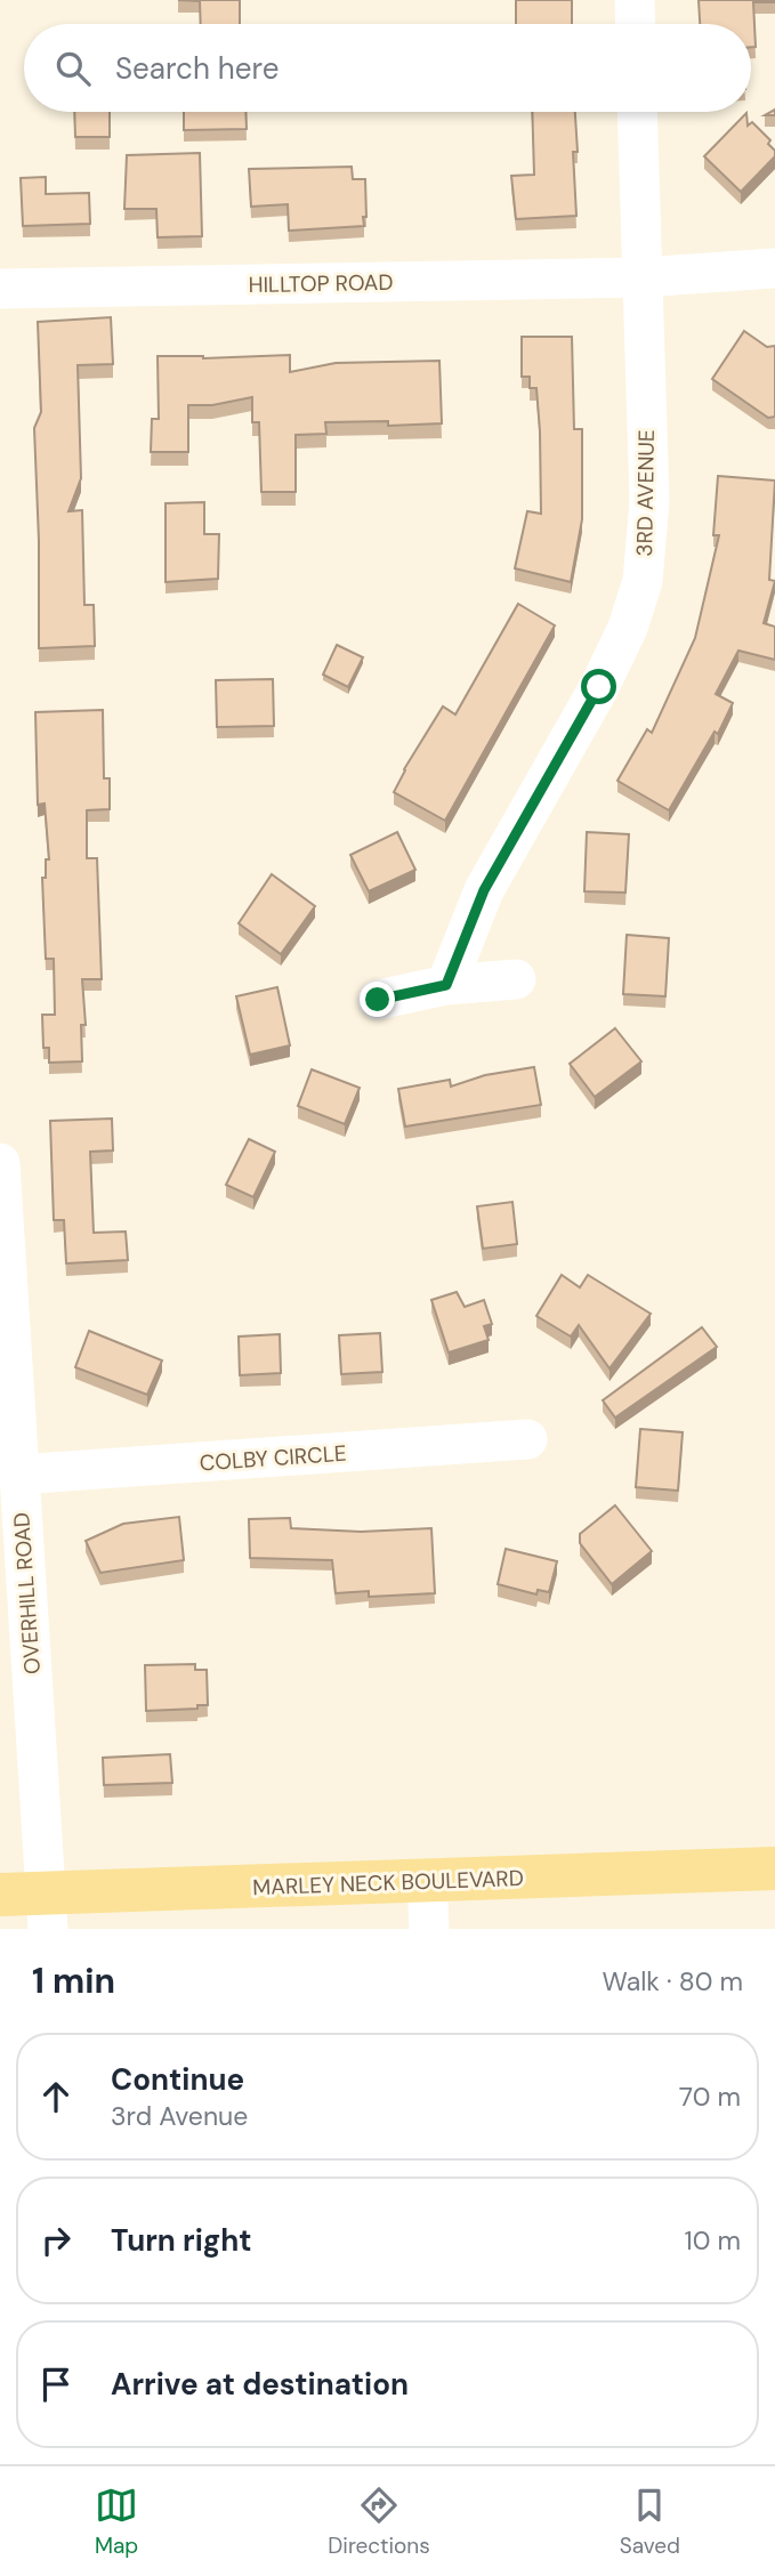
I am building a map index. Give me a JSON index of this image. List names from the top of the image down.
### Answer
{
  "streets": {
    "main road": ["MARLEY NECK BOULEVARD"],
    "street": [
      "HILLTOP ROAD",
      "3RD AVENUE",
      "COLBY CIRCLE",
      "OVERHILL ROAD"
    ]
  },
  "crossings": [
    ["HILLTOP ROAD", "3RD AVENUE"],
    ["COLBY CIRCLE", "OVERHILL ROAD"],
    ["OVERHILL ROAD", "MARLEY NECK BOULEVARD"]
  ],
  "page": {
    "search": "Search here",
    "heading": ["1 min", "Walk · 80 m"],
    "list": [
      ["Continue", "3rd Avenue", "70 m"],
      ["Turn right", "10 m"],
      "Arrive at destination"
    ],
    "nav": ["Map", "Directions", "Saved"]
  }
}
